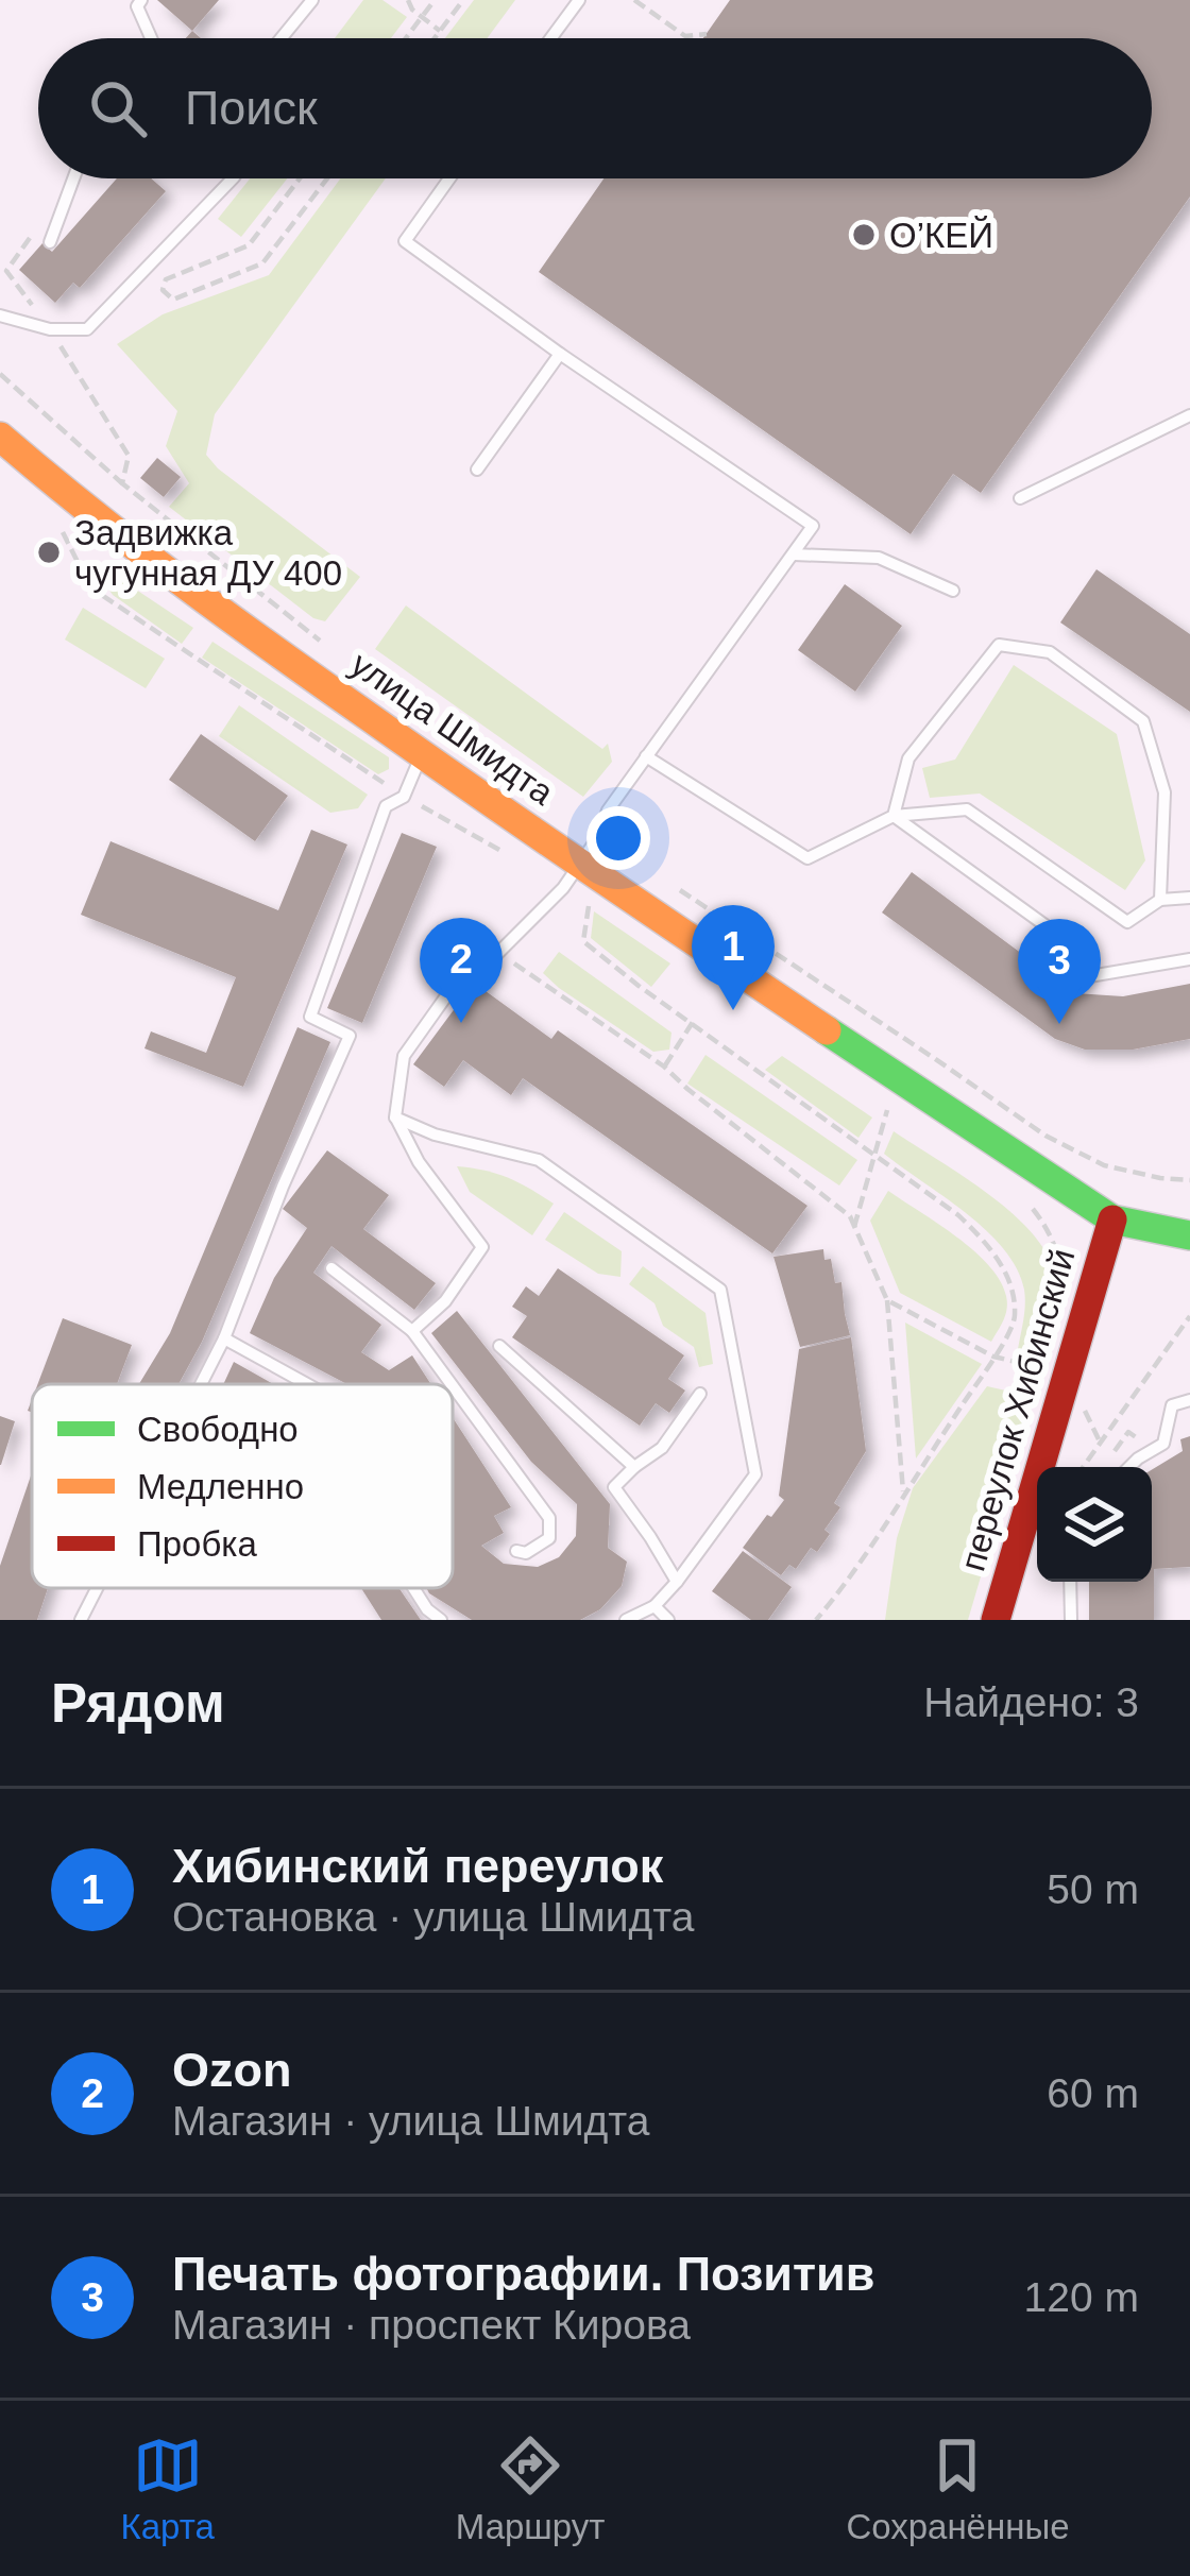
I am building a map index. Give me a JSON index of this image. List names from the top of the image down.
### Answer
{
  "streets": {
    "main road": ["улица Шмидта", "переулок Хибинский"]
  },
  "crossings": [
    ["улица Шмидта", "переулок Хибинский"]
  ],
  "places": ["О’КЕЙ", "Задвижка чугунная ДУ 400"],
  "legend": ["Свободно", "Медленно", "Пробка"],
  "page": {
    "search": "Поиск",
    "pins": ["1", "2", "3"],
    "heading": ["Рядом", "Найдено: 3"],
    "list": [
      {
        "mark": "1",
        "name": "Хибинский переулок",
        "note": "Остановка · улица Шмидта",
        "value": "50 m"
      },
      {
        "mark": "2",
        "name": "Ozon",
        "note": "Магазин · улица Шмидта",
        "value": "60 m"
      },
      {
        "mark": "3",
        "name": "Печать фотографии. Позитив",
        "note": "Магазин · проспект Кирова",
        "value": "120 m"
      }
    ],
    "nav": ["Карта", "Маршрут", "Сохранённые"]
  }
}
